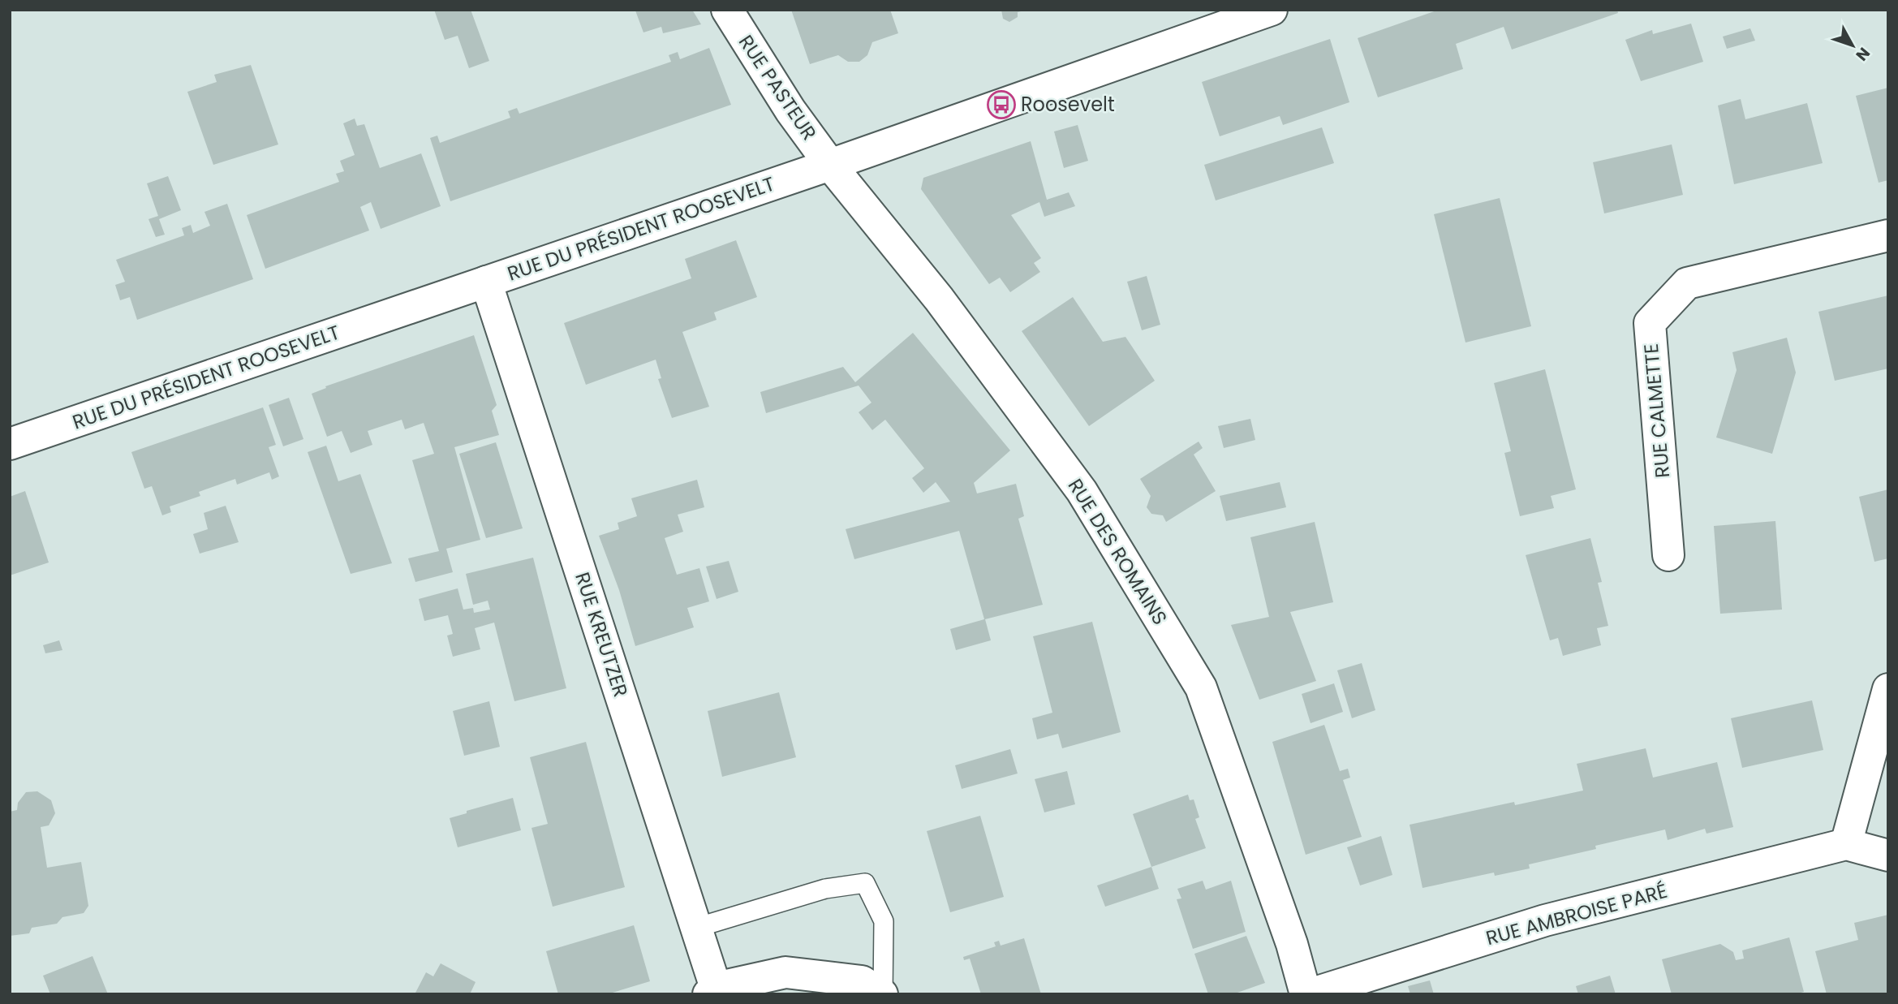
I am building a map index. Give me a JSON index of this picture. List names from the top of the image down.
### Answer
{
  "streets": {
    "street": [
      "RUE PASTEUR",
      "RUE DU PRÉSIDENT ROOSEVELT",
      "RUE CALMETTE",
      "RUE DES ROMAINS",
      "RUE KREUTZER",
      "RUE AMBROISE PARÉ"
    ]
  },
  "crossings": [
    ["RUE PASTEUR", "RUE DU PRÉSIDENT ROOSEVELT"],
    ["RUE PASTEUR", "RUE DES ROMAINS"],
    ["RUE DU PRÉSIDENT ROOSEVELT", "RUE DES ROMAINS"],
    ["RUE DU PRÉSIDENT ROOSEVELT", "RUE KREUTZER"],
    ["RUE DES ROMAINS", "RUE AMBROISE PARÉ"]
  ],
  "places": {
    "bus stop": ["Roosevelt"]
  },
  "north": "bottom right"
}
